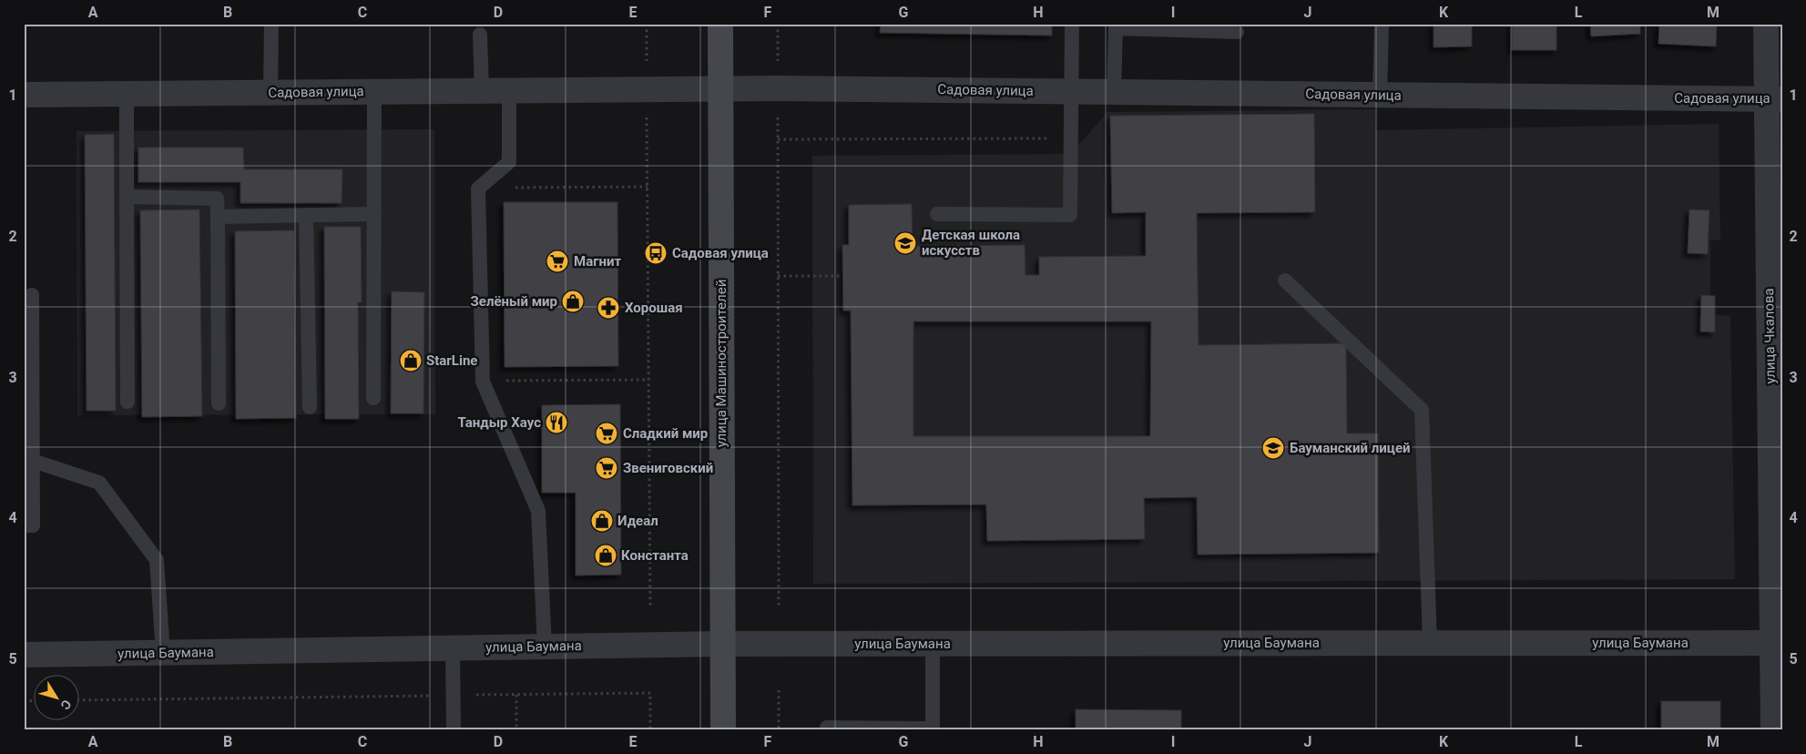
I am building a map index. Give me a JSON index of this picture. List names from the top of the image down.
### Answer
{
  "streets": {
    "main road": ["улица Машиностроителей"],
    "street": ["Садовая улица", "улица Чкалова", "улица Баумана"]
  },
  "crossings": [
    ["Садовая улица", "улица Чкалова"],
    ["Садовая улица", "улица Машиностроителей"],
    ["улица Чкалова", "улица Баумана"],
    ["улица Машиностроителей", "улица Баумана"]
  ],
  "places": {
    "school or university": ["Детская школа искусств", "Бауманский лицей"],
    "bus stop": ["Садовая улица"],
    "supermarket": ["Магнит", "Сладкий мир", "Звениговский"],
    "shop": [
      "Зелёный мир",
      "StarLine",
      "Идеал",
      "Константа"
    ],
    "pharmacy": ["Хорошая"],
    "restaurant": ["Тандыр Хаус"]
  },
  "north": "bottom right",
  "grid": {
    "columns": [
      "A",
      "B",
      "C",
      "D",
      "E",
      "F",
      "G",
      "H",
      "I",
      "J",
      "K",
      "L",
      "M"
    ],
    "rows": [
      "1",
      "2",
      "3",
      "4",
      "5"
    ]
  }
}
